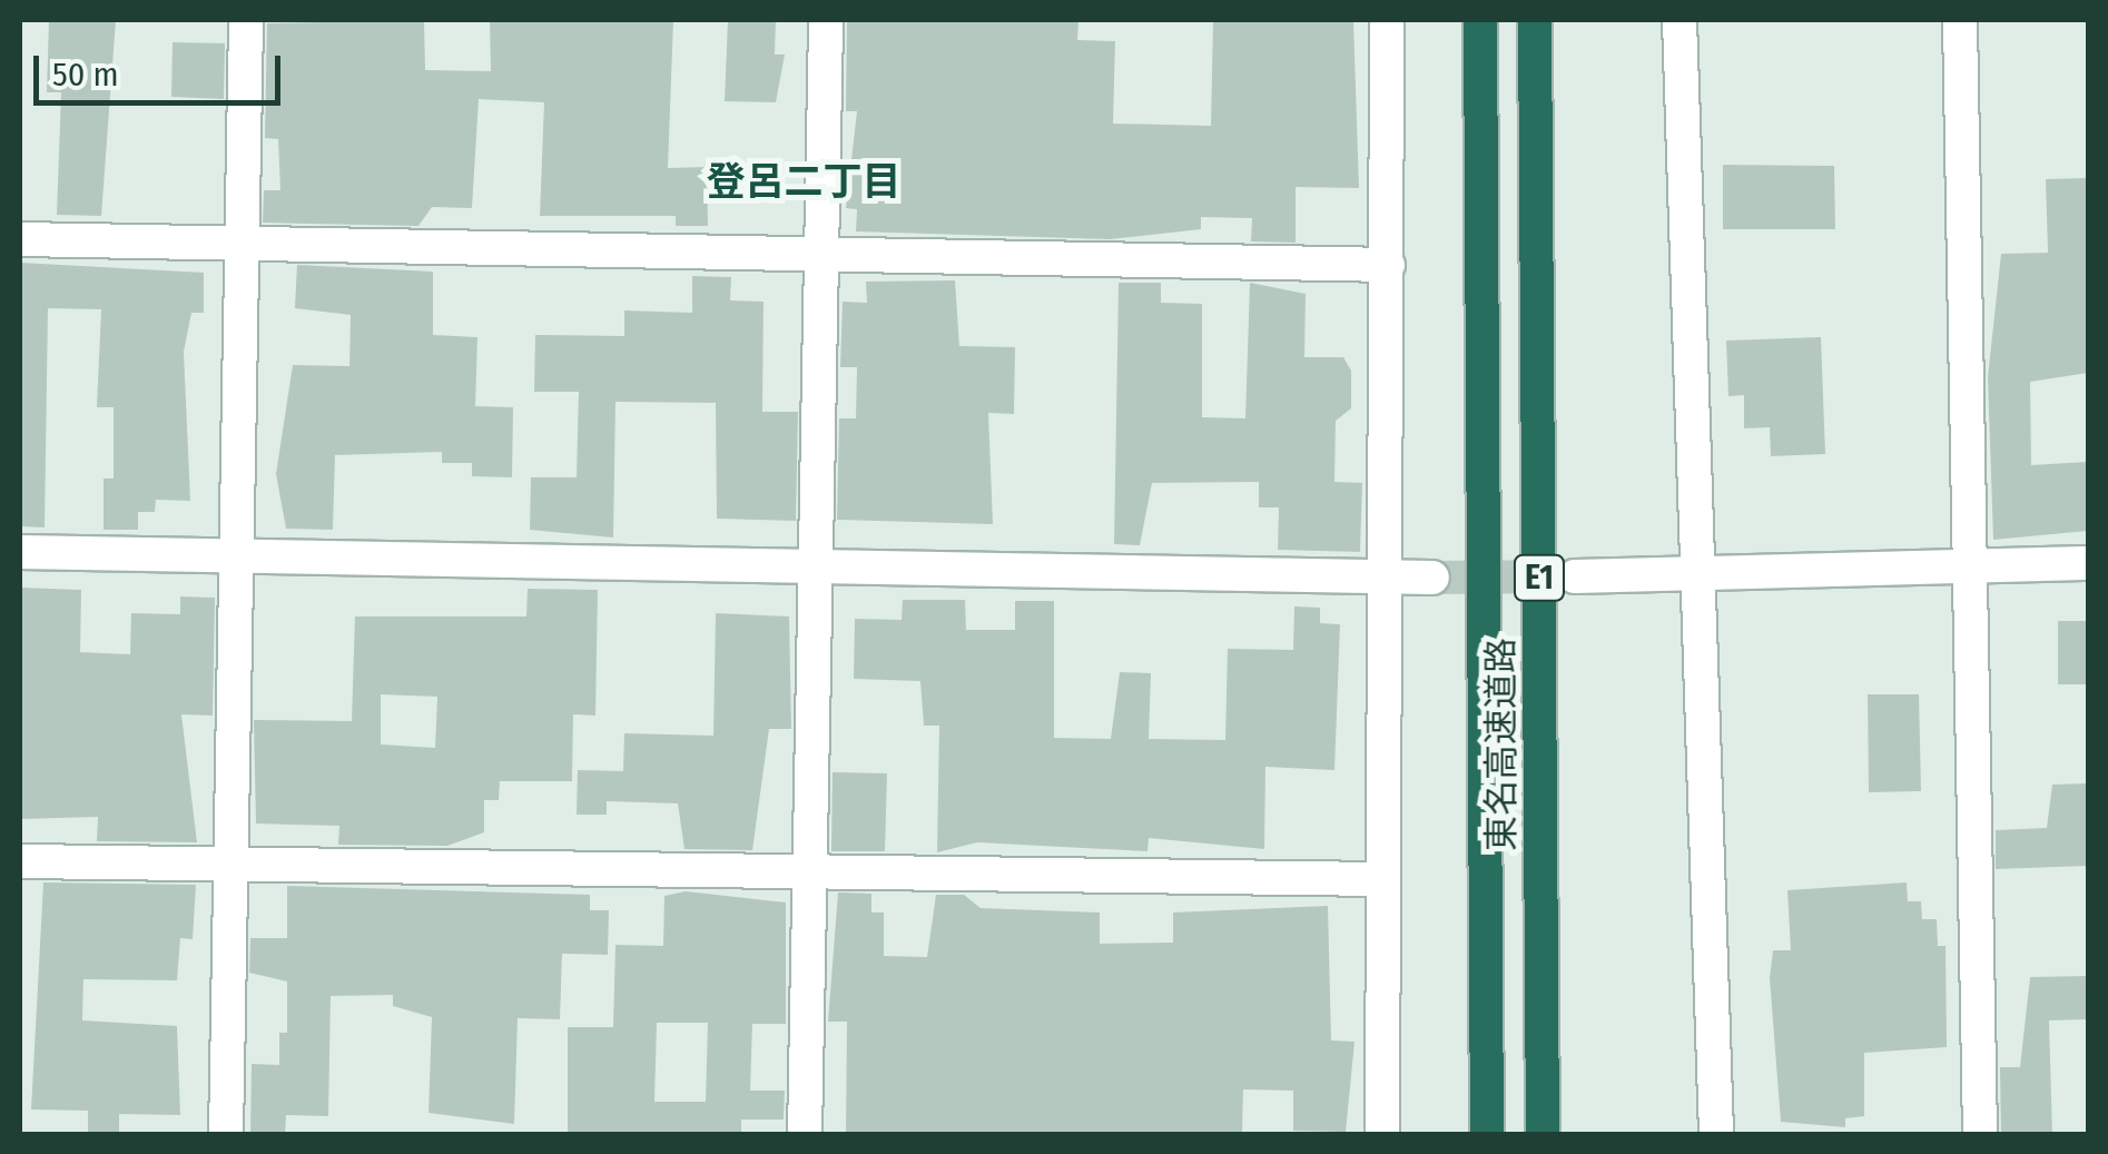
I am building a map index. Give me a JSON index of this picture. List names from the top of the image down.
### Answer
{
  "streets": {
    "highway": ["E1", "東名高速道路"]
  },
  "districts": ["登呂二丁目"],
  "scale_bar": "50 m"
}
